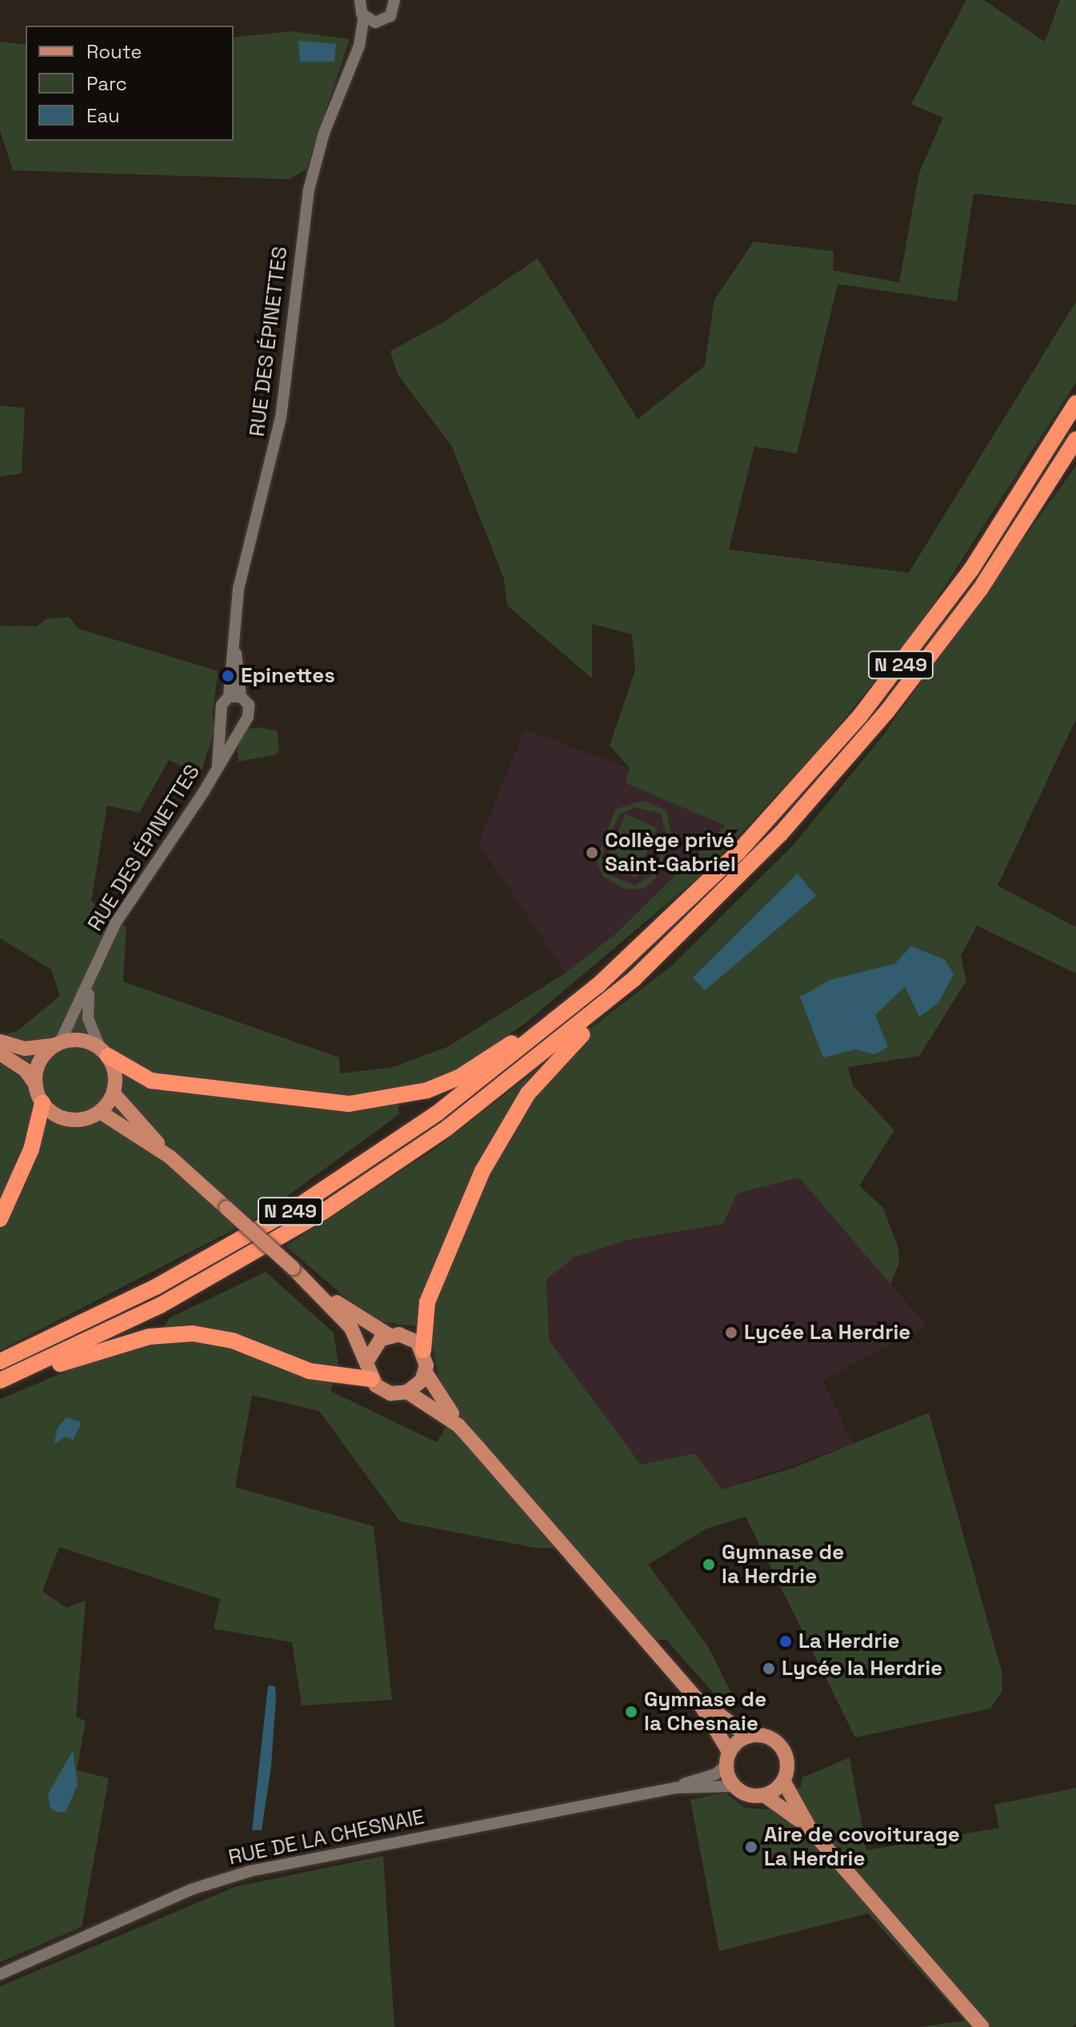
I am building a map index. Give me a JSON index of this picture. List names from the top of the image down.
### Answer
{
  "streets": {
    "highway": ["N 249"],
    "street": ["RUE DES ÉPINETTES", "RUE DE LA CHESNAIE"]
  },
  "places": [
    "Epinettes",
    "Collège privé Saint-Gabriel",
    "Lycée La Herdrie",
    "Gymnase de la Herdrie",
    "La Herdrie",
    "Lycée la Herdrie",
    "Gymnase de la Chesnaie",
    "Aire de covoiturage La Herdrie"
  ],
  "legend": ["Route", "Parc", "Eau"]
}
